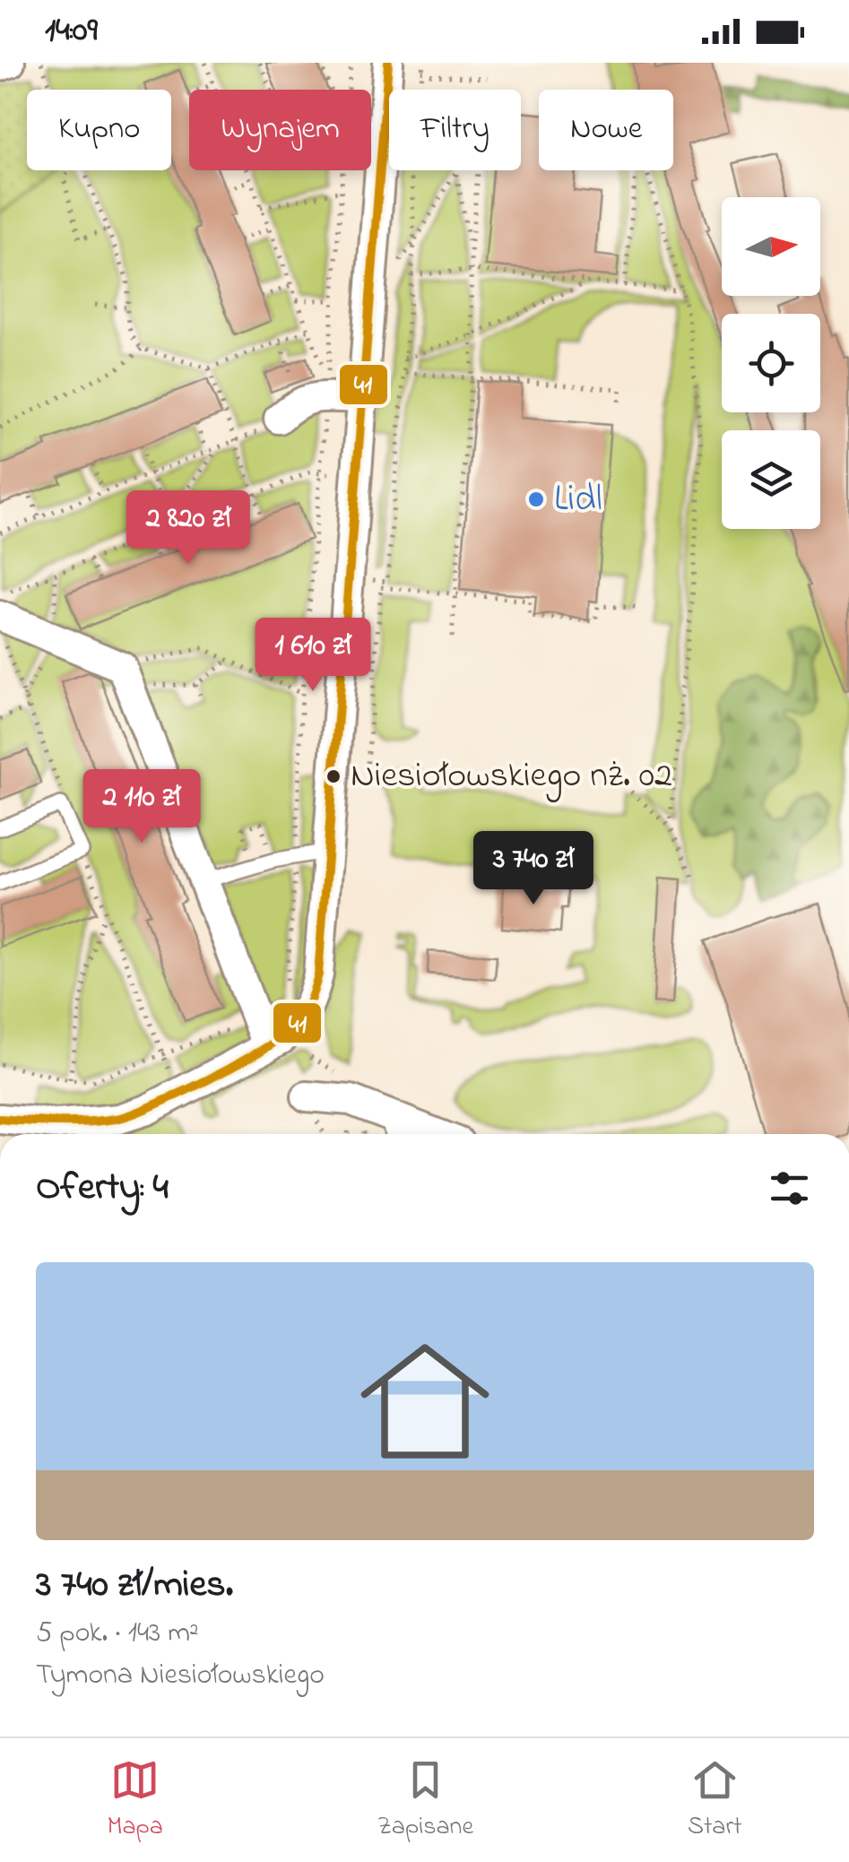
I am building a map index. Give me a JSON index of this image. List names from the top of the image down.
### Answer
{
  "places": ["Lidl", "Niesiołowskiego nż. 02"],
  "lines": ["transit line 41"],
  "north": "right",
  "page": {
    "status": "14:09",
    "chip": [
      "Kupno",
      "Wynajem",
      "Filtry",
      "Nowe"
    ],
    "price": [
      "2 820 zł",
      "1 610 zł",
      "2 110 zł",
      "3 740 zł"
    ],
    "heading": "Oferty: 4",
    "list": [
      {
        "name": "3 740 zł/mies.",
        "note": "5 pok. · 143 m² · Tymona Niesiołowskiego"
      }
    ],
    "tabs": ["Mapa", "Zapisane", "Start"]
  }
}
